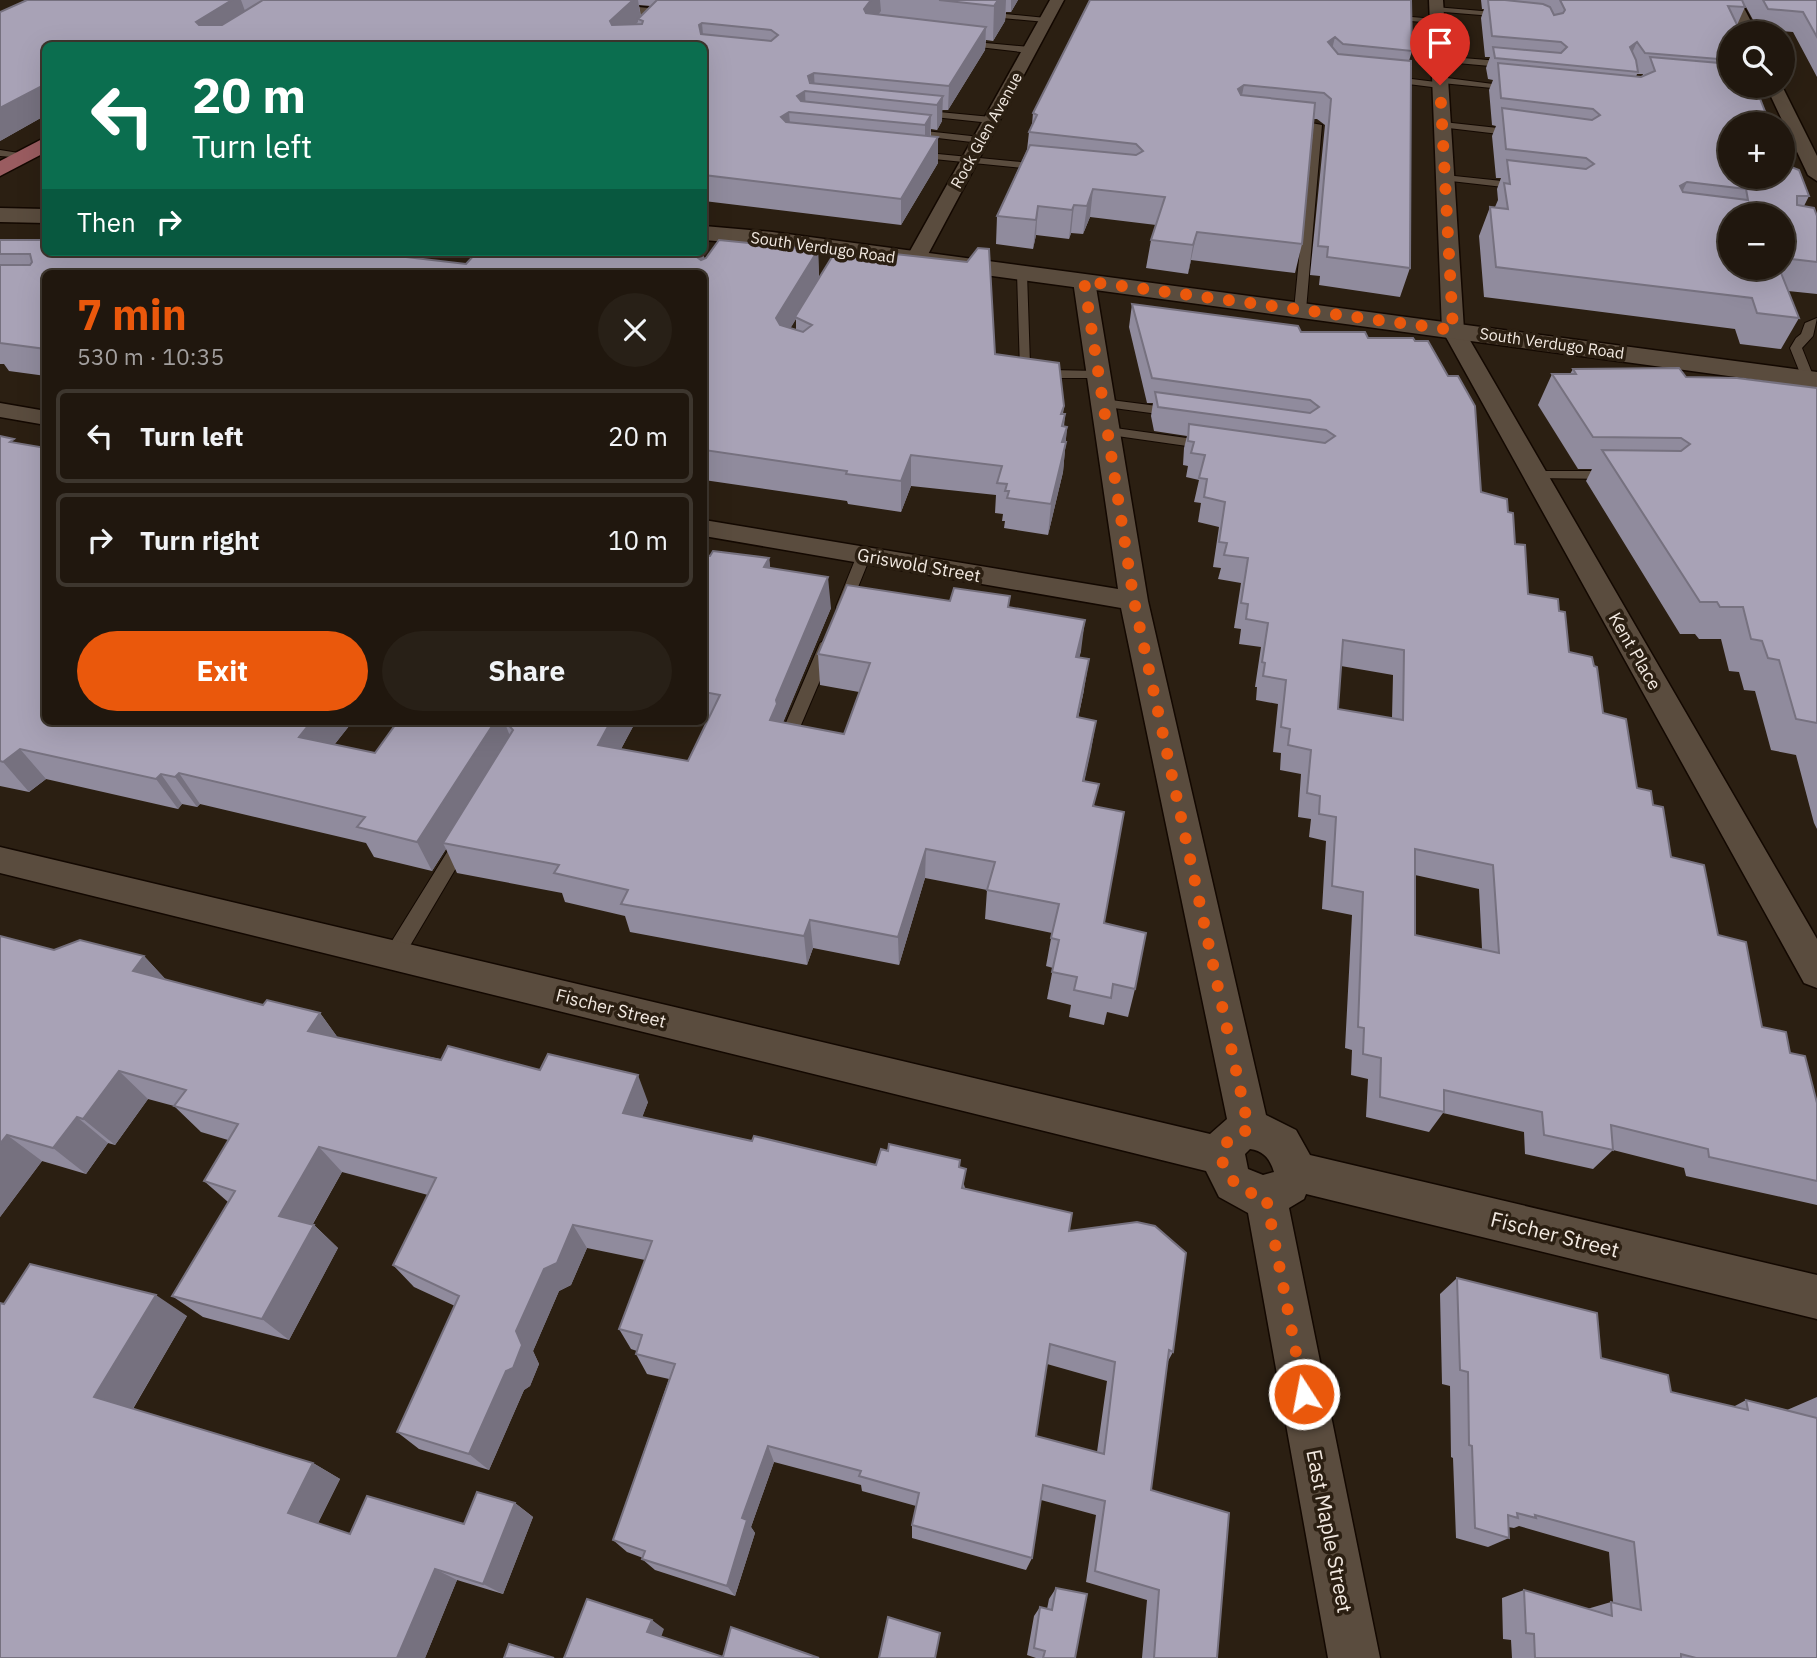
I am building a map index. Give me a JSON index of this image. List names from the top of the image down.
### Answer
{
  "streets": {
    "main road": ["South Verdugo Road"],
    "street": [
      "Rock Glen Avenue",
      "Griswold Street",
      "Kent Place",
      "Fischer Street",
      "East Maple Street"
    ]
  },
  "crossings": [
    ["Rock Glen Avenue", "South Verdugo Road"],
    ["South Verdugo Road", "Kent Place"],
    ["Fischer Street", "East Maple Street"]
  ],
  "page": {
    "map_buttons": ["+", "−"],
    "turn": ["20 m", "Turn left"],
    "then": "Then",
    "heading": ["7 min", "530 m · 10:35"],
    "list": [
      {
        "name": "Turn left",
        "value": "20 m"
      },
      {
        "name": "Turn right",
        "value": "10 m"
      }
    ],
    "buttons": ["Exit", "Share"]
  }
}
